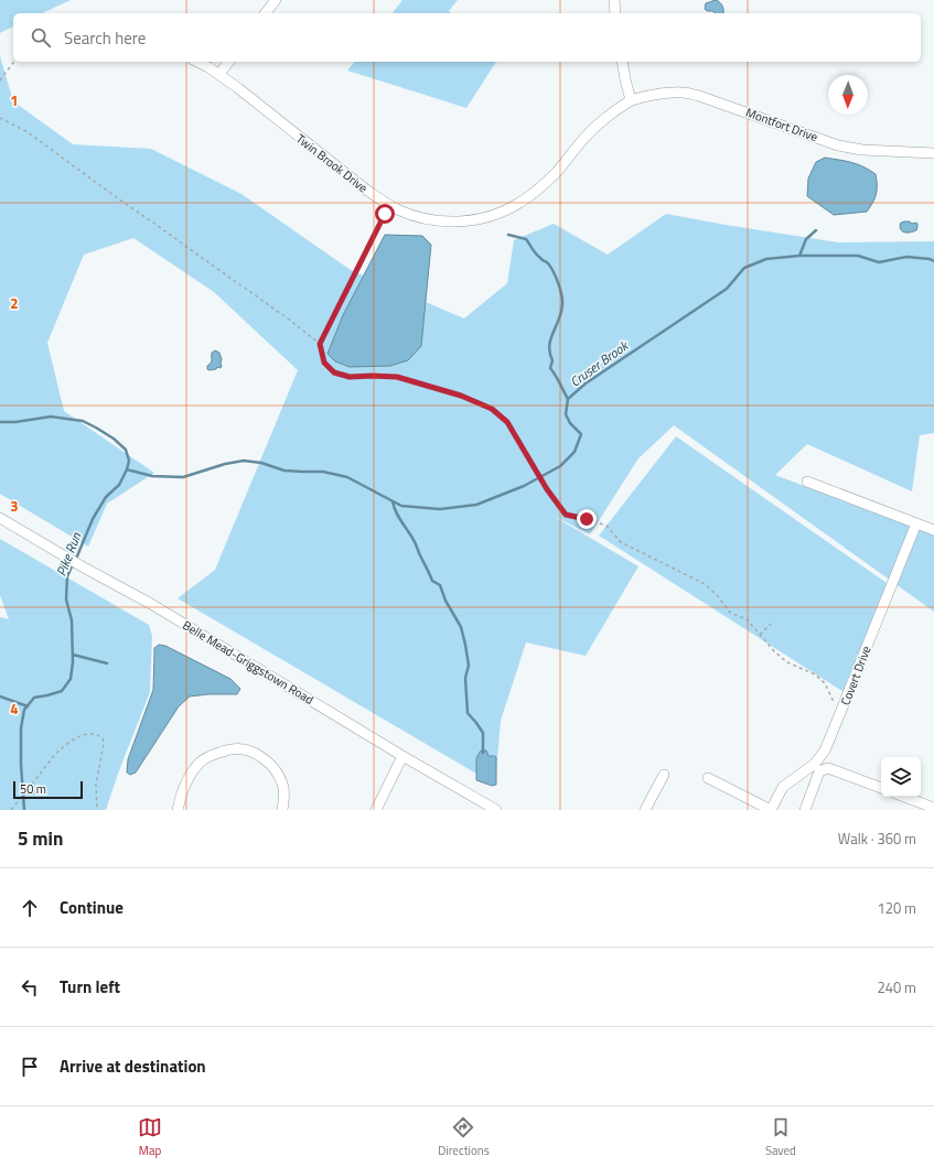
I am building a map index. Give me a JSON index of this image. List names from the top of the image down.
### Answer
{
  "streets": {
    "street": [
      "Montfort Drive",
      "Twin Brook Drive",
      "Belle Mead-Griggstown Road",
      "Covert Drive"
    ]
  },
  "crossings": [
    ["Montfort Drive", "Twin Brook Drive"]
  ],
  "water": ["Cruser Brook", "Pike Run"],
  "scale_bar": "50 m",
  "north": "bottom",
  "page": {
    "search": "Search here",
    "scale": "50 m",
    "heading": ["5 min", "Walk · 360 m"],
    "list": [
      ["Continue", "120 m"],
      ["Turn left", "240 m"],
      "Arrive at destination"
    ],
    "nav": ["Map", "Directions", "Saved"]
  },
  "grid": {
    "rows": [
      "1",
      "2",
      "3",
      "4"
    ]
  }
}
